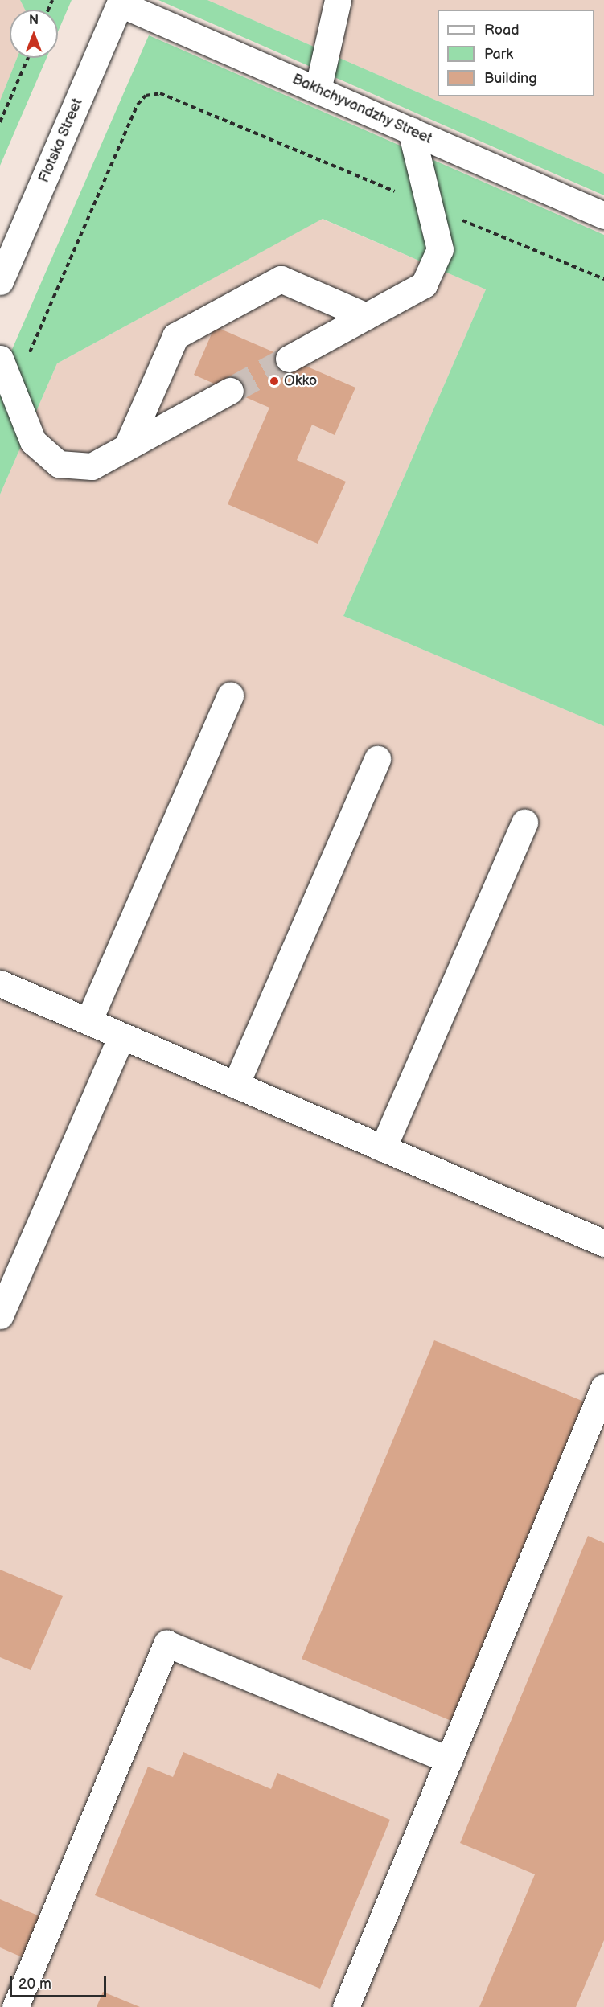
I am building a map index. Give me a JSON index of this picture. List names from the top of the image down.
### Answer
{
  "streets": {
    "street": ["Bakhchyvandzhy Street", "Flotska Street"]
  },
  "crossings": [
    ["Bakhchyvandzhy Street", "Flotska Street"]
  ],
  "places": ["Okko"],
  "legend": ["Road", "Park", "Building"],
  "scale_bar": "20 m",
  "north": "top"
}
